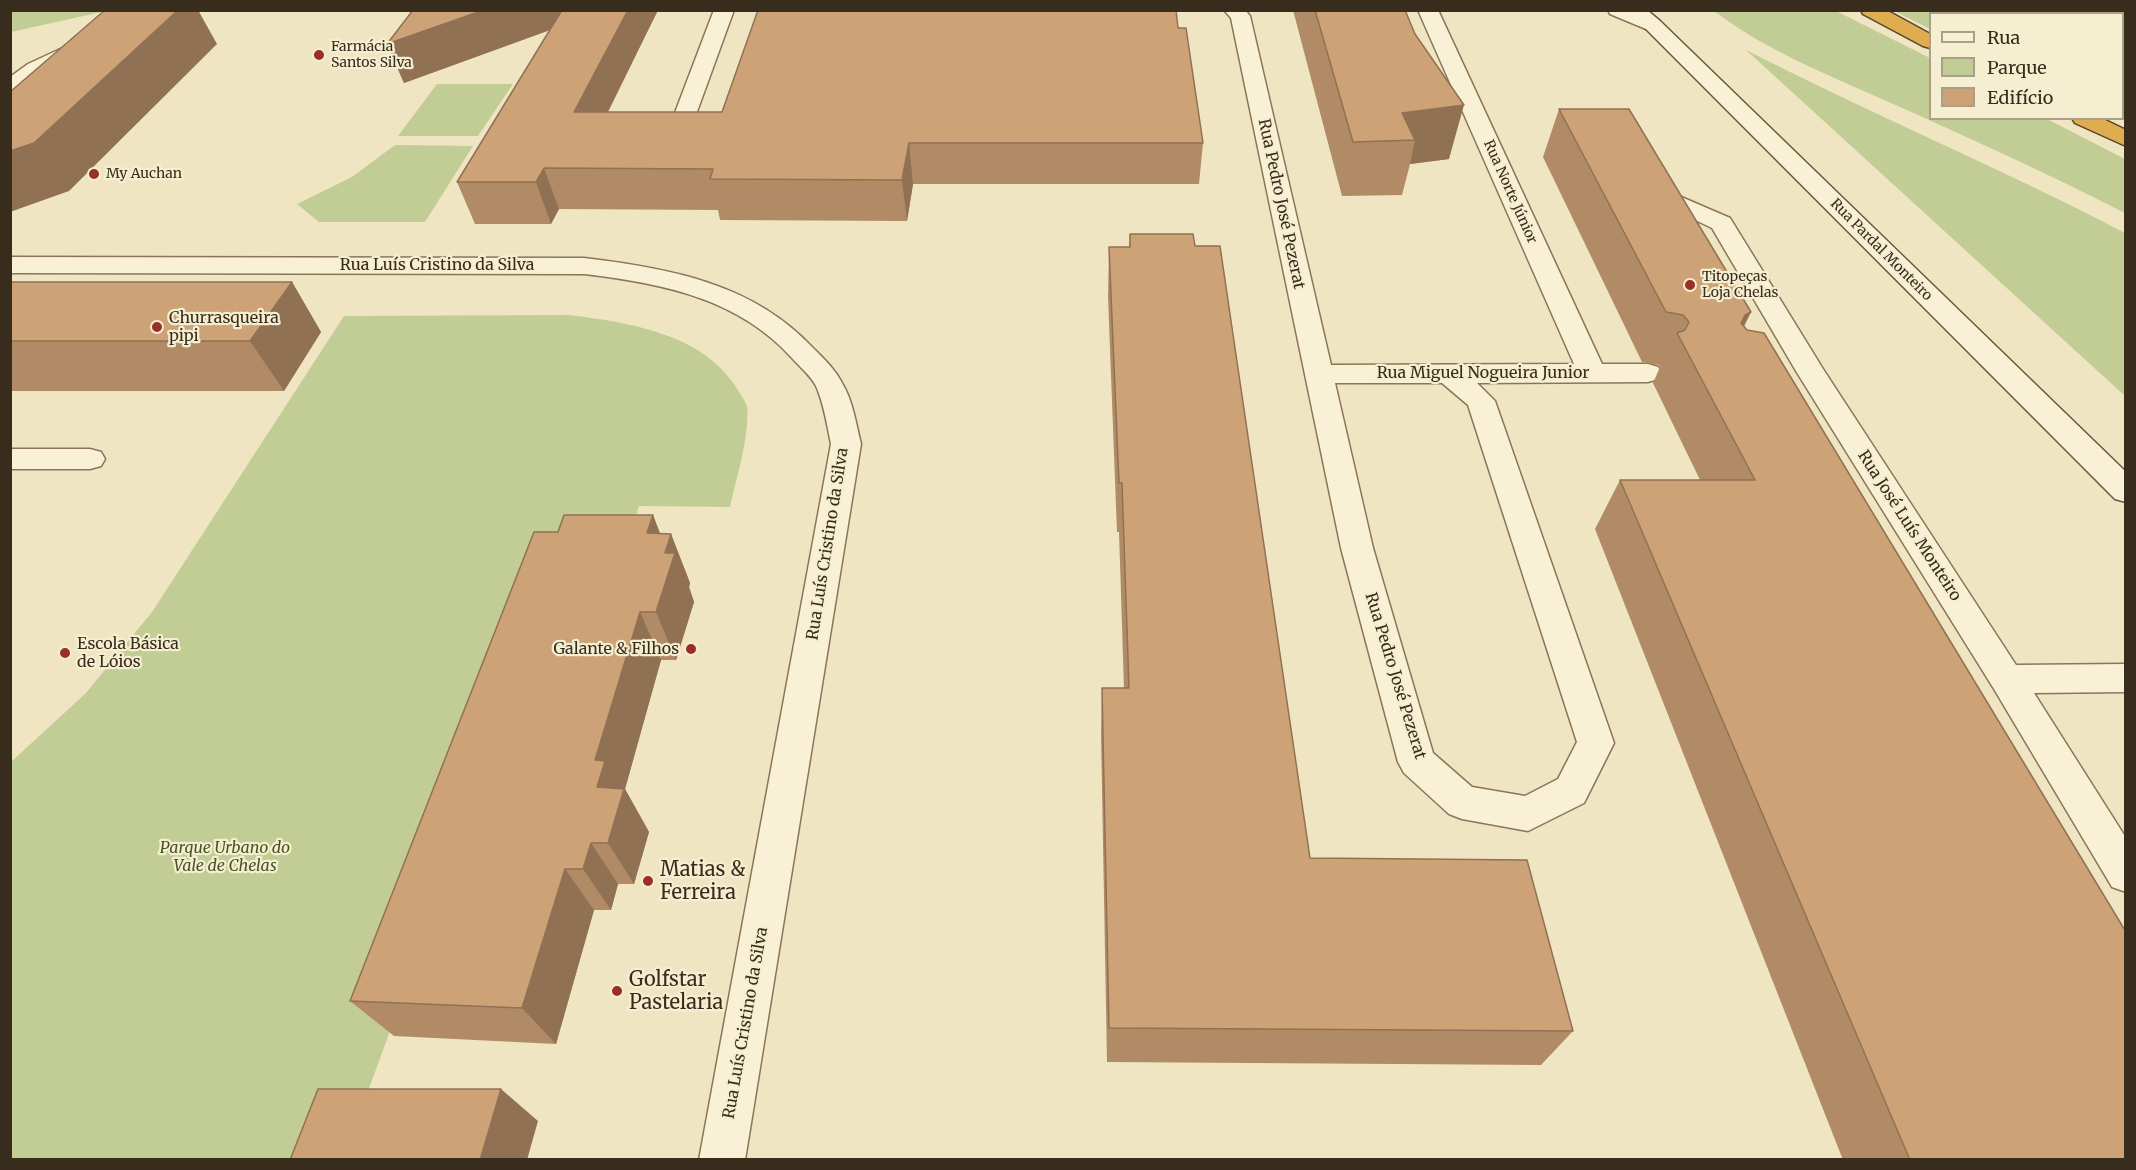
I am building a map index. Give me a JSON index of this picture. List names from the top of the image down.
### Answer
{
  "streets": {
    "street": [
      "Rua Norte Júnior",
      "Rua Pedro José Pezerat",
      "Rua Pardal Monteiro",
      "Rua Luís Cristino da Silva",
      "Rua Miguel Nogueira Junior",
      "Rua José Luís Monteiro"
    ]
  },
  "crossings": [
    ["Rua Norte Júnior", "Rua Miguel Nogueira Junior"],
    ["Rua Pedro José Pezerat", "Rua Miguel Nogueira Junior"]
  ],
  "parks": ["Parque Urbano do Vale de Chelas"],
  "places": [
    "Farmácia Santos Silva",
    "My Auchan",
    "Titopeças Loja Chelas",
    "Churrasqueira pipi",
    "Galante & Filhos",
    "Escola Básica de Lóios",
    "Matias & Ferreira",
    "Golfstar Pastelaria"
  ],
  "legend": ["Rua", "Parque", "Edifício"]
}
